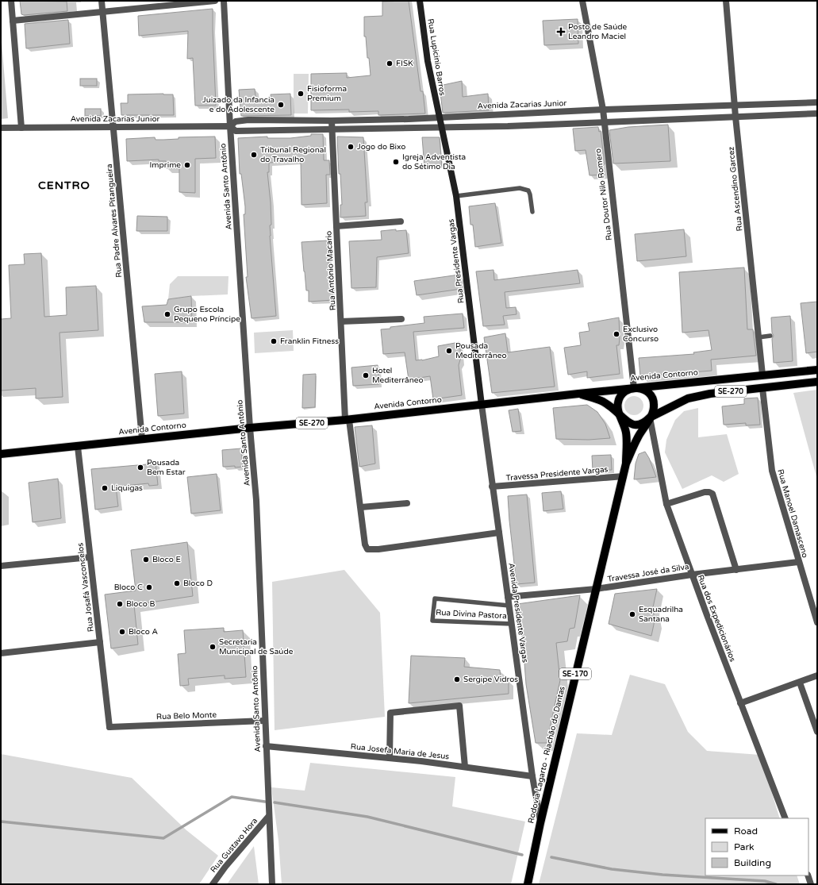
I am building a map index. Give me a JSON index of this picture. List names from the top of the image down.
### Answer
{
  "streets": {
    "main road": [
      "Rua Lupicinio Barros",
      "Rua Presidente Vargas",
      "Avenida Contorno",
      "SE-270",
      "SE-170",
      "Rodovia Lagarto - Riachão do Dantas"
    ],
    "street": [
      "Avenida Zacarias Junior",
      "Avenida Santo Antônio",
      "Rua Ascendino Garcez",
      "Rua Doutor Nilo Romero",
      "Rua Padre Alvares Pitangueira",
      "Rua Antônio Macario",
      "Travessa Presidente Vargas",
      "Rua Manoel Damasceno",
      "Travessa José da Silva",
      "Rua Josafá Vasconcelos",
      "Avenida Presidente Vargas",
      "Rua dos Expedicionários",
      "Rua Belo Monte",
      "Rua Josefa Maria de Jesus",
      "Rua Gustavo Hora"
    ],
    "lane": ["Rua Divina Pastora"]
  },
  "crossings": [
    ["Rua Lupicinio Barros", "Avenida Zacarias Junior"],
    ["Rua Lupicinio Barros", "Rua Presidente Vargas"],
    ["Avenida Zacarias Junior", "Avenida Santo Antônio"],
    ["Avenida Zacarias Junior", "Rua Ascendino Garcez"],
    ["Avenida Zacarias Junior", "Rua Doutor Nilo Romero"],
    ["Avenida Zacarias Junior", "Rua Padre Alvares Pitangueira"],
    ["Avenida Zacarias Junior", "Rua Presidente Vargas"],
    ["Avenida Zacarias Junior", "Rua Antônio Macario"],
    ["Avenida Santo Antônio", "Avenida Contorno"],
    ["Avenida Santo Antônio", "Rua Belo Monte"],
    ["Avenida Santo Antônio", "Rua Josefa Maria de Jesus"],
    ["Avenida Santo Antônio", "Rua Gustavo Hora"],
    ["Rua Ascendino Garcez", "Avenida Contorno"],
    ["Rua Doutor Nilo Romero", "Avenida Contorno"],
    ["Rua Doutor Nilo Romero", "SE-270"],
    ["Rua Doutor Nilo Romero", "Rua dos Expedicionários"],
    ["Rua Padre Alvares Pitangueira", "Avenida Contorno"],
    ["Rua Presidente Vargas", "Avenida Contorno"],
    ["Rua Presidente Vargas", "Avenida Presidente Vargas"],
    ["Rua Antônio Macario", "Avenida Contorno"],
    ["Rua Antônio Macario", "Avenida Presidente Vargas"],
    ["Avenida Contorno", "SE-270"],
    ["Avenida Contorno", "Rua Josafá Vasconcelos"],
    ["Avenida Contorno", "Avenida Presidente Vargas"],
    ["Avenida Contorno", "Rua dos Expedicionários"],
    ["SE-270", "Rua Manoel Damasceno"],
    ["SE-270", "Rua dos Expedicionários"],
    ["Travessa Presidente Vargas", "Avenida Presidente Vargas"],
    ["Travessa Presidente Vargas", "Rodovia Lagarto - Riachão do Dantas"],
    ["Rua Manoel Damasceno", "Travessa José da Silva"],
    ["Travessa José da Silva", "Avenida Presidente Vargas"],
    ["Travessa José da Silva", "Rua dos Expedicionários"],
    ["Travessa José da Silva", "Rodovia Lagarto - Riachão do Dantas"],
    ["Rua Josafá Vasconcelos", "Rua Belo Monte"],
    ["Avenida Presidente Vargas", "Rua Divina Pastora"],
    ["Avenida Presidente Vargas", "Rua Josefa Maria de Jesus"],
    ["Avenida Presidente Vargas", "Rodovia Lagarto - Riachão do Dantas"]
  ],
  "districts": ["CENTRO"],
  "places": {
    "health": ["Posto de Saúde Leandro Maciel"],
    "other": [
      "FISK",
      "Fisioforma Premium",
      "Juizado da Infancia e do Adolescente",
      "Jogo do Bixo",
      "Tribunal Regional do Travalho",
      "Igreja Adventista do Sétimo Dia",
      "Imprime",
      "Grupo Escola Pequeno Príncipe",
      "Exclusivo Concurso",
      "Franklin Fitness",
      "Pousada Mediterrâneo",
      "Hotel Mediterrâneo",
      "Pousada Bem Estar",
      "Liquigas",
      "Bloco E",
      "Bloco D",
      "Bloco C",
      "Bloco B",
      "Esquadrilha Santana",
      "Bloco A",
      "Secretaria Municipal de Saúde",
      "Sergipe Vidros"
    ]
  },
  "legend": ["Road", "Park", "Building"]
}
